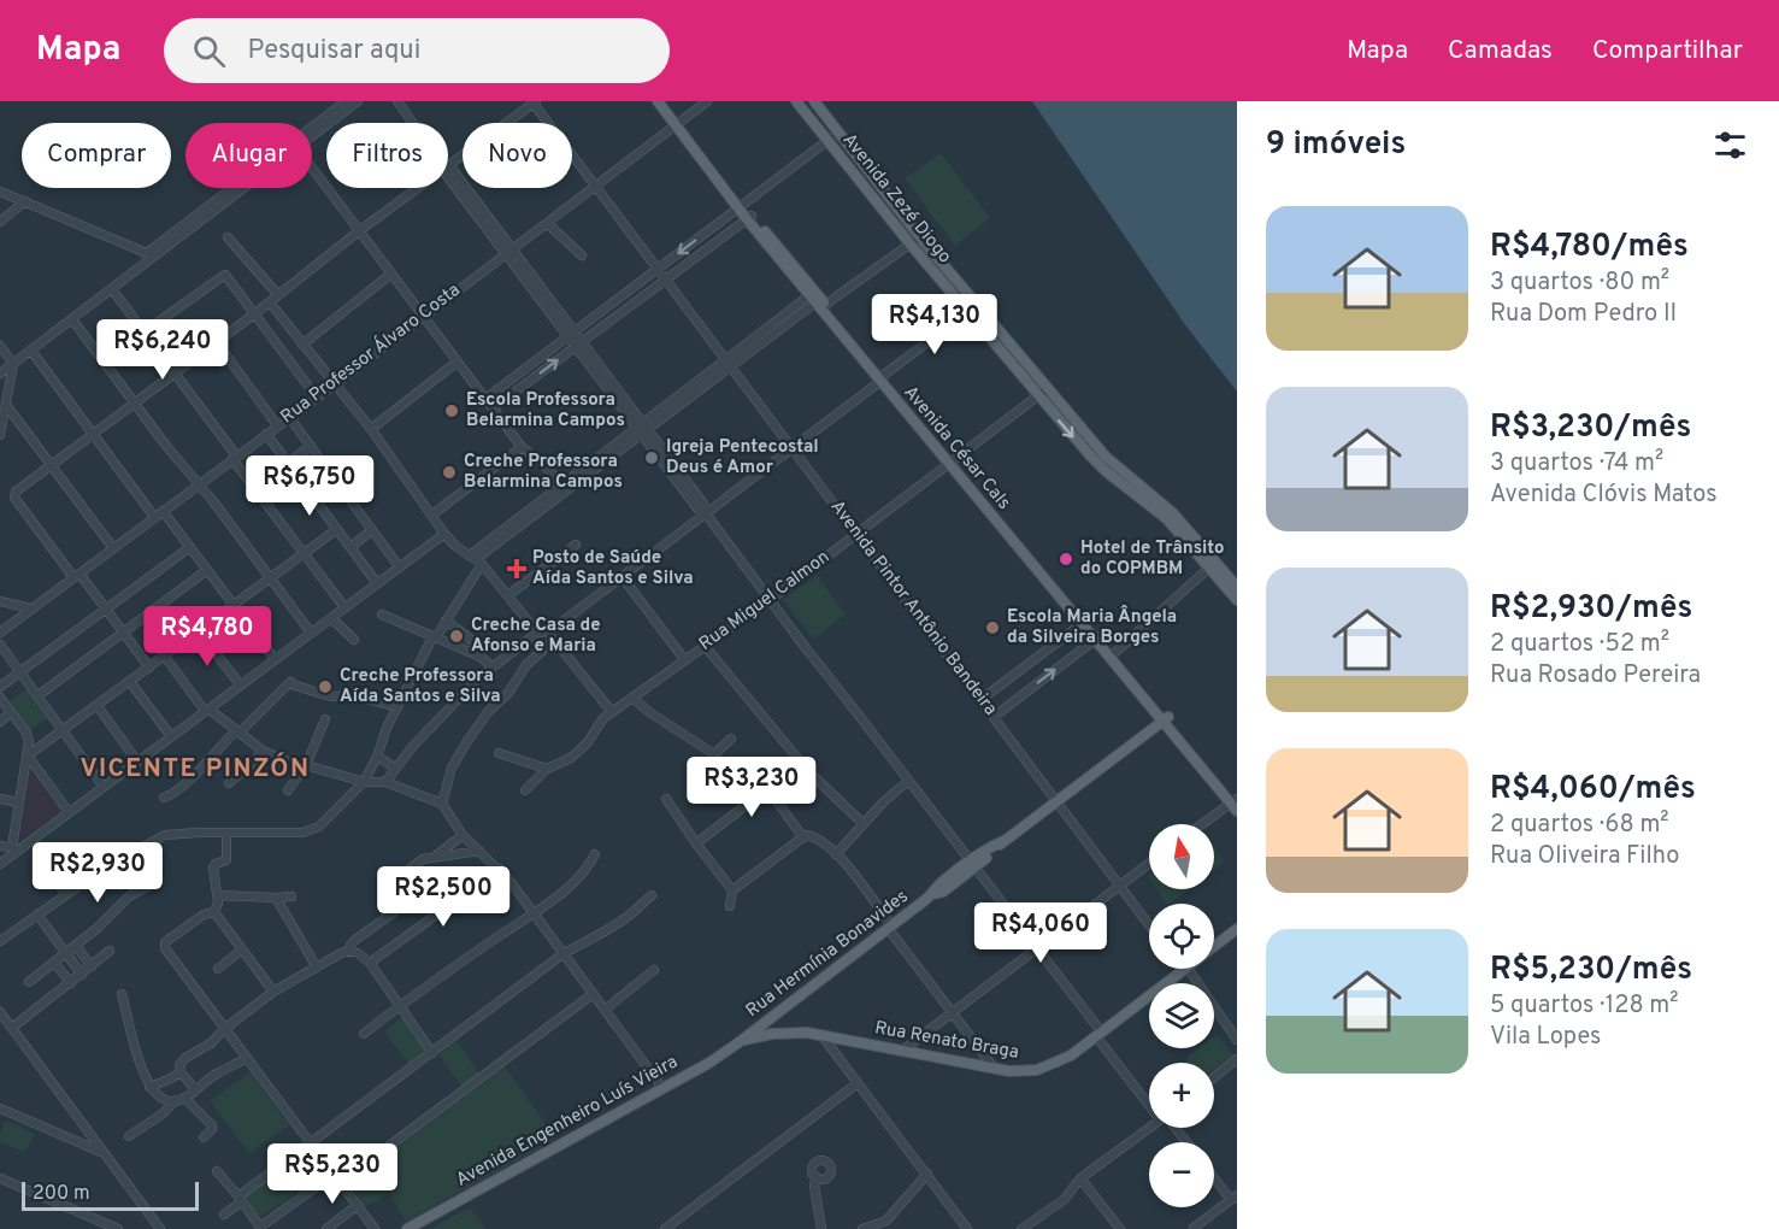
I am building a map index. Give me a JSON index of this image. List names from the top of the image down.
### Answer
{
  "streets": {
    "main road": [
      "Avenida Zezé Diogo",
      "Avenida César Cals",
      "Rua Hermínia Bonavides",
      "Rua Renato Braga",
      "Avenida Engenheiro Luís Vieira"
    ],
    "street": ["Rua Professor Álvaro Costa", "Rua Miguel Calmon", "Avenida Pintor Antônio Bandeira"]
  },
  "crossings": [
    ["Avenida Zezé Diogo", "Rua Miguel Calmon"],
    ["Rua Professor Álvaro Costa", "Avenida César Cals"],
    ["Rua Professor Álvaro Costa", "Avenida Pintor Antônio Bandeira"],
    ["Avenida César Cals", "Rua Miguel Calmon"],
    ["Avenida César Cals", "Rua Hermínia Bonavides"],
    ["Rua Miguel Calmon", "Avenida Pintor Antônio Bandeira"],
    ["Avenida Pintor Antônio Bandeira", "Rua Hermínia Bonavides"],
    ["Rua Hermínia Bonavides", "Rua Renato Braga"],
    ["Rua Hermínia Bonavides", "Avenida Engenheiro Luís Vieira"],
    ["Rua Renato Braga", "Avenida Engenheiro Luís Vieira"]
  ],
  "districts": ["VICENTE PINZÓN"],
  "places": {
    "other": [
      "Escola Professora Belarmina Campos",
      "Igreja Pentecostal Deus é Amor",
      "Creche Professora Belarmina Campos",
      "Hotel de Trânsito do COPMBM",
      "Escola Maria Ângela da Silveira Borges",
      "Creche Casa de Afonso e Maria",
      "Creche Professora Aída Santos e Silva"
    ],
    "health": ["Posto de Saúde Aída Santos e Silva"]
  },
  "scale_bar": "200 m",
  "north": "top",
  "page": {
    "header": "Mapa",
    "search": "Pesquisar aqui",
    "nav": ["Mapa", "Camadas", "Compartilhar"],
    "heading": "9 imóveis",
    "chip": [
      "Comprar",
      "Alugar",
      "Filtros",
      "Novo"
    ],
    "list": [
      {
        "name": "R$4,780/mês",
        "note": "3 quartos · 80 m² · Rua Dom Pedro II"
      },
      {
        "name": "R$3,230/mês",
        "note": "3 quartos · 74 m² · Avenida Clóvis Matos"
      },
      {
        "name": "R$2,930/mês",
        "note": "2 quartos · 52 m² · Rua Rosado Pereira"
      },
      {
        "name": "R$4,060/mês",
        "note": "2 quartos · 68 m² · Rua Oliveira Filho"
      },
      {
        "name": "R$5,230/mês",
        "note": "5 quartos · 128 m² · Vila Lopes"
      }
    ],
    "price": [
      "R$4,130",
      "R$6,240",
      "R$6,750",
      "R$4,780",
      "R$3,230",
      "R$2,930",
      "R$2,500",
      "R$4,060",
      "R$5,230"
    ],
    "map_buttons": ["+", "−"],
    "scale": "200 m"
  }
}
